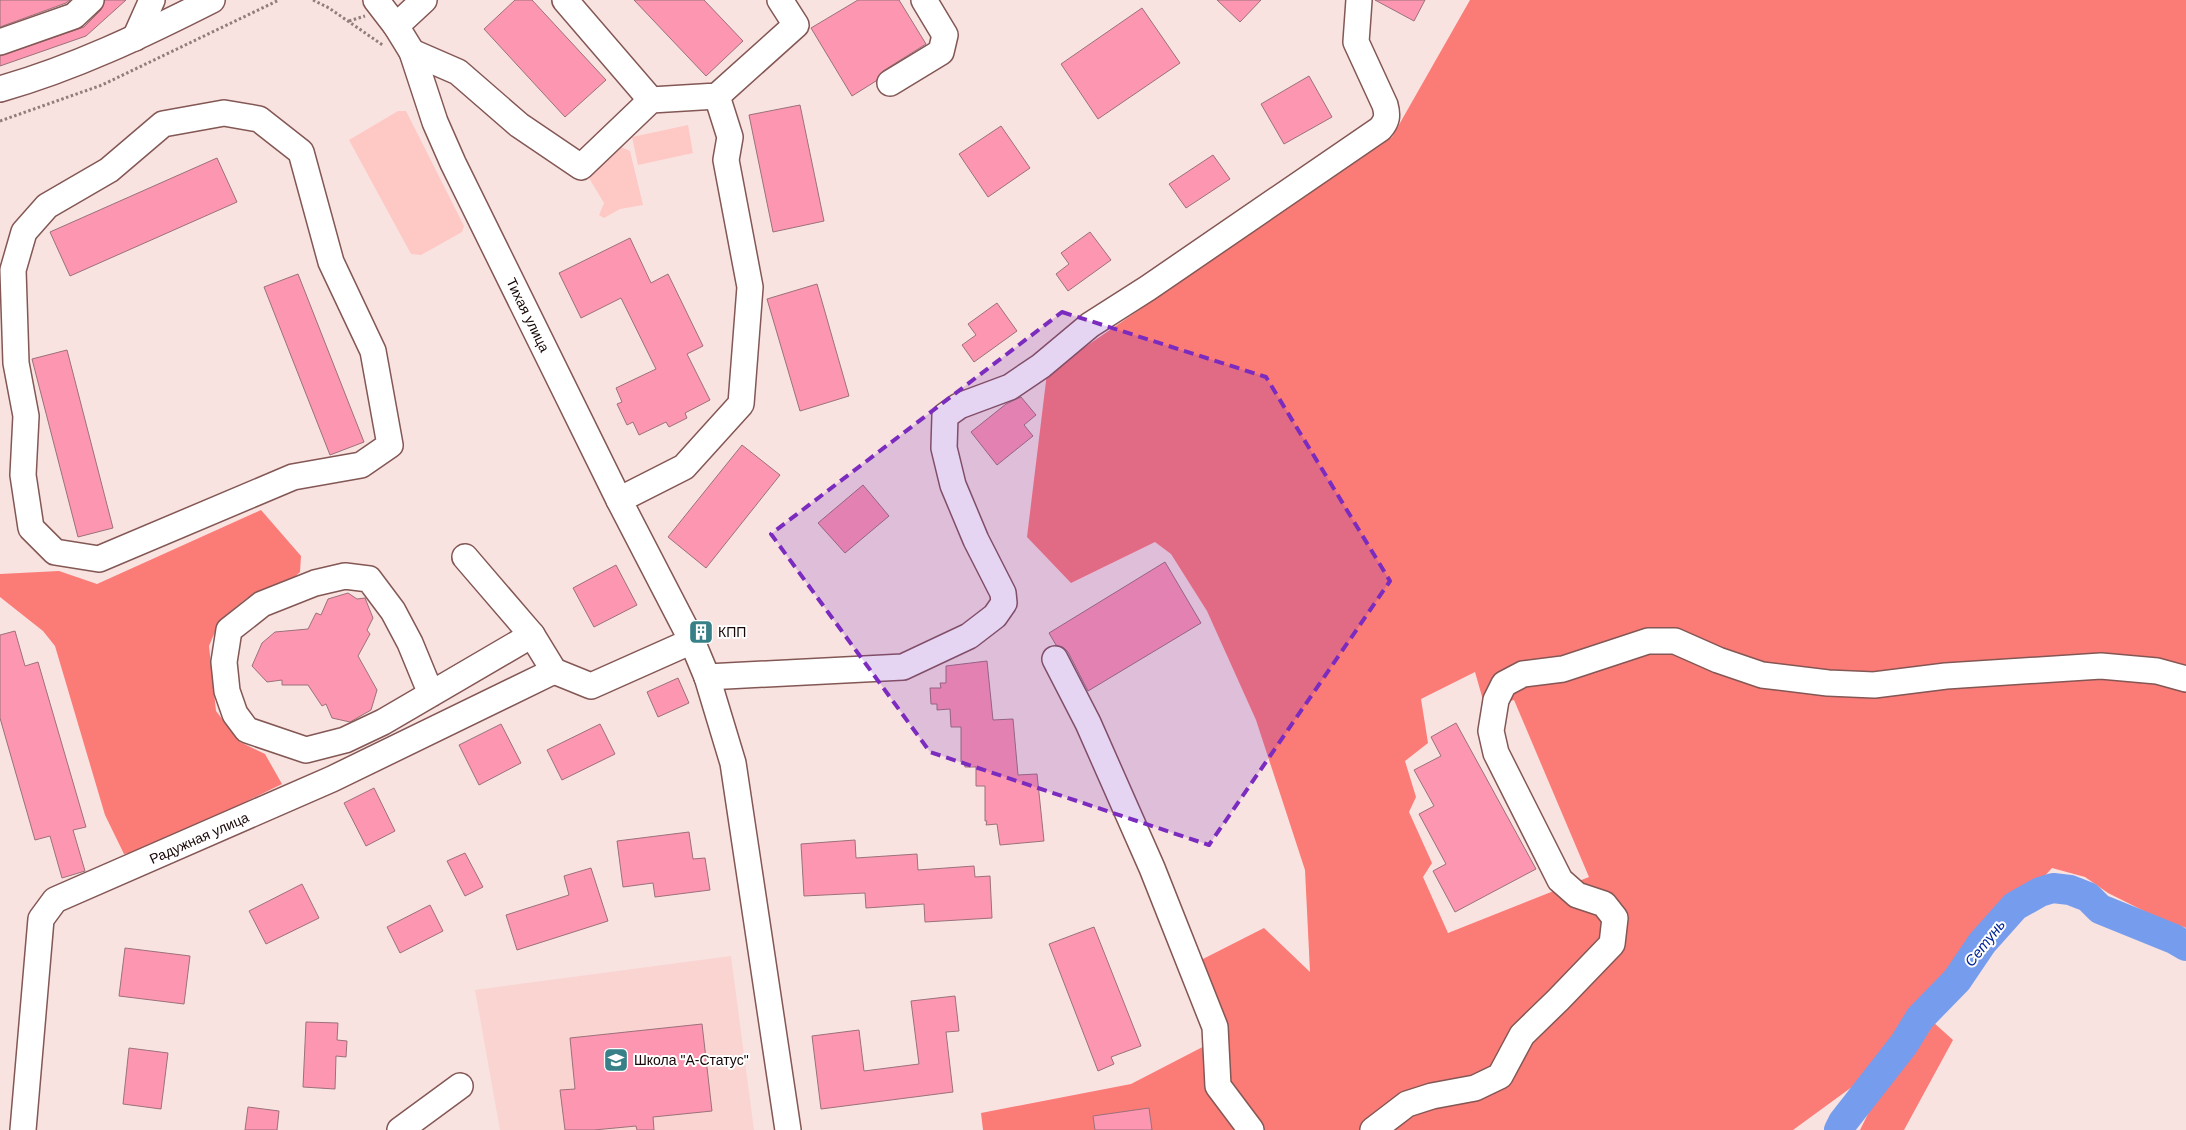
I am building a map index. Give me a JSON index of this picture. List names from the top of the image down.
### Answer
{
  "streets": {
    "street": ["Тихая улица", "Радужная улица"]
  },
  "water": ["Сетунь"],
  "places": {
    "building": ["КПП"],
    "school or university": ["Школа \"А-Статус\""]
  }
}
